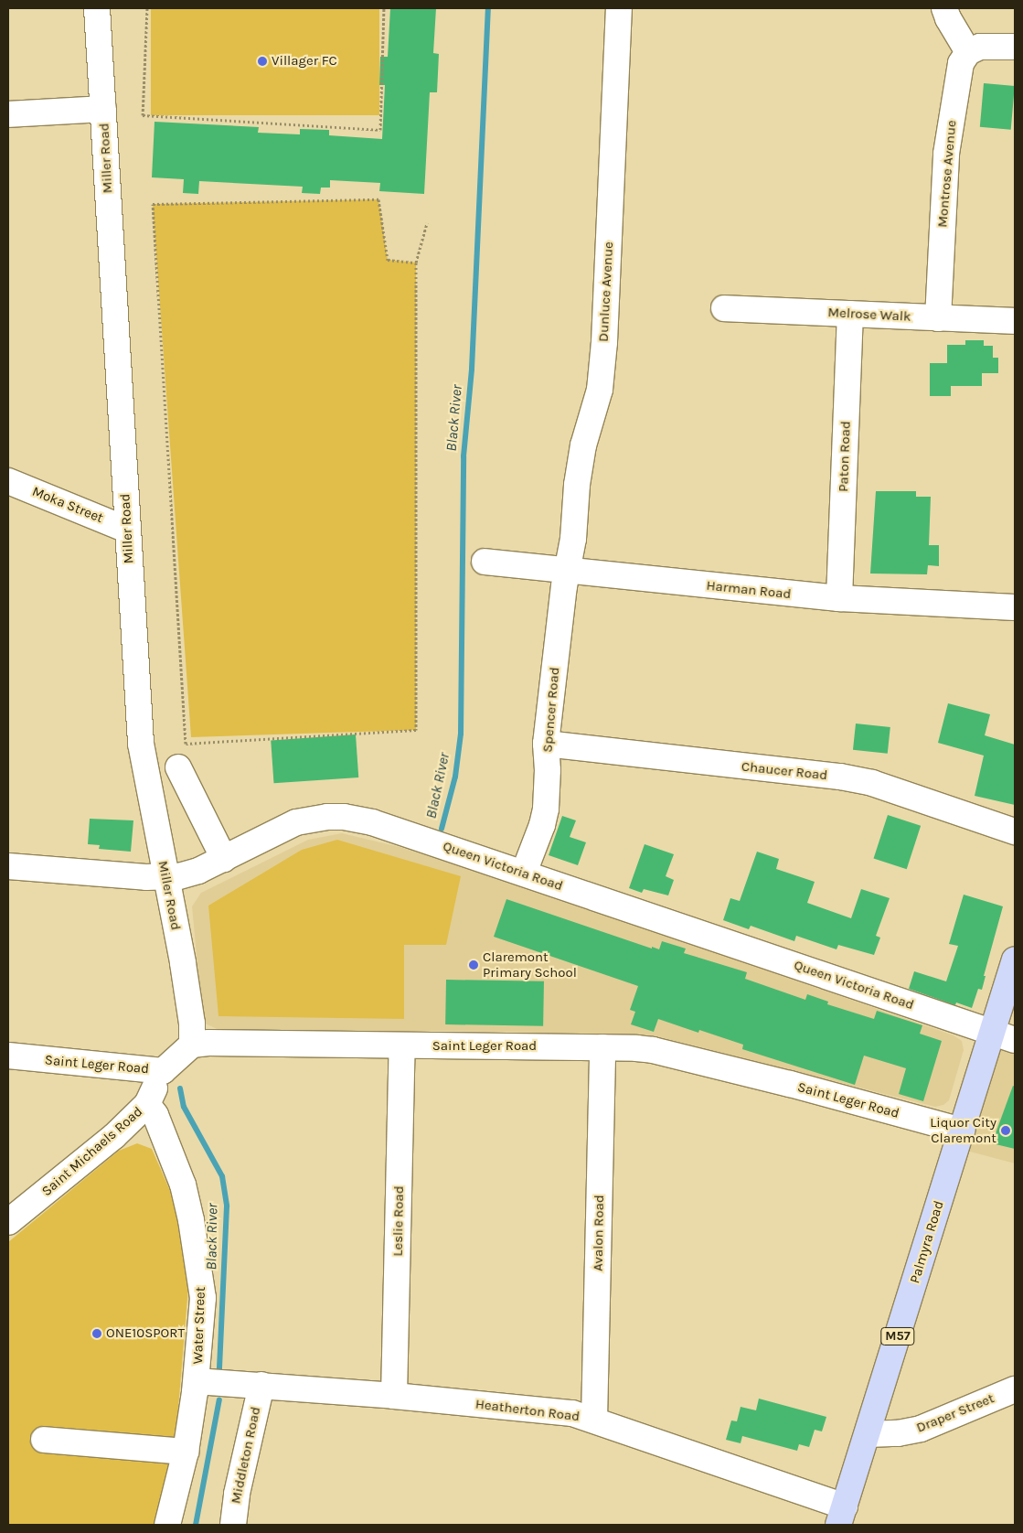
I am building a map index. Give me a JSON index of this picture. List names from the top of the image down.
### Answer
{
  "streets": {
    "main road": ["Palmyra Road", "M57"],
    "street": [
      "Miller Road",
      "Montrose Avenue",
      "Dunluce Avenue",
      "Melrose Walk",
      "Paton Road",
      "Moka Street",
      "Harman Road",
      "Spencer Road",
      "Chaucer Road",
      "Queen Victoria Road",
      "Saint Leger Road",
      "Saint Michaels Road",
      "Leslie Road",
      "Avalon Road",
      "Water Street",
      "Heatherton Road",
      "Draper Street",
      "Middleton Road"
    ]
  },
  "crossings": [
    ["Miller Road", "Moka Street"],
    ["Miller Road", "Queen Victoria Road"],
    ["Miller Road", "Saint Leger Road"],
    ["Montrose Avenue", "Melrose Walk"],
    ["Dunluce Avenue", "Harman Road"],
    ["Dunluce Avenue", "Spencer Road"],
    ["Melrose Walk", "Paton Road"],
    ["Paton Road", "Harman Road"],
    ["Harman Road", "Spencer Road"],
    ["Spencer Road", "Chaucer Road"],
    ["Spencer Road", "Queen Victoria Road"],
    ["Queen Victoria Road", "Palmyra Road"],
    ["Saint Leger Road", "Saint Michaels Road"],
    ["Saint Leger Road", "Leslie Road"],
    ["Saint Leger Road", "Avalon Road"],
    ["Saint Leger Road", "Palmyra Road"],
    ["Saint Michaels Road", "Water Street"],
    ["Leslie Road", "Heatherton Road"],
    ["Avalon Road", "Heatherton Road"],
    ["Palmyra Road", "Heatherton Road"],
    ["Palmyra Road", "Draper Street"],
    ["Water Street", "Heatherton Road"],
    ["Heatherton Road", "Middleton Road"]
  ],
  "water": ["Black River"],
  "places": [
    "Villager FC",
    "Claremont Primary School",
    "Liquor City Claremont",
    "ONE10SPORT"
  ]
}
